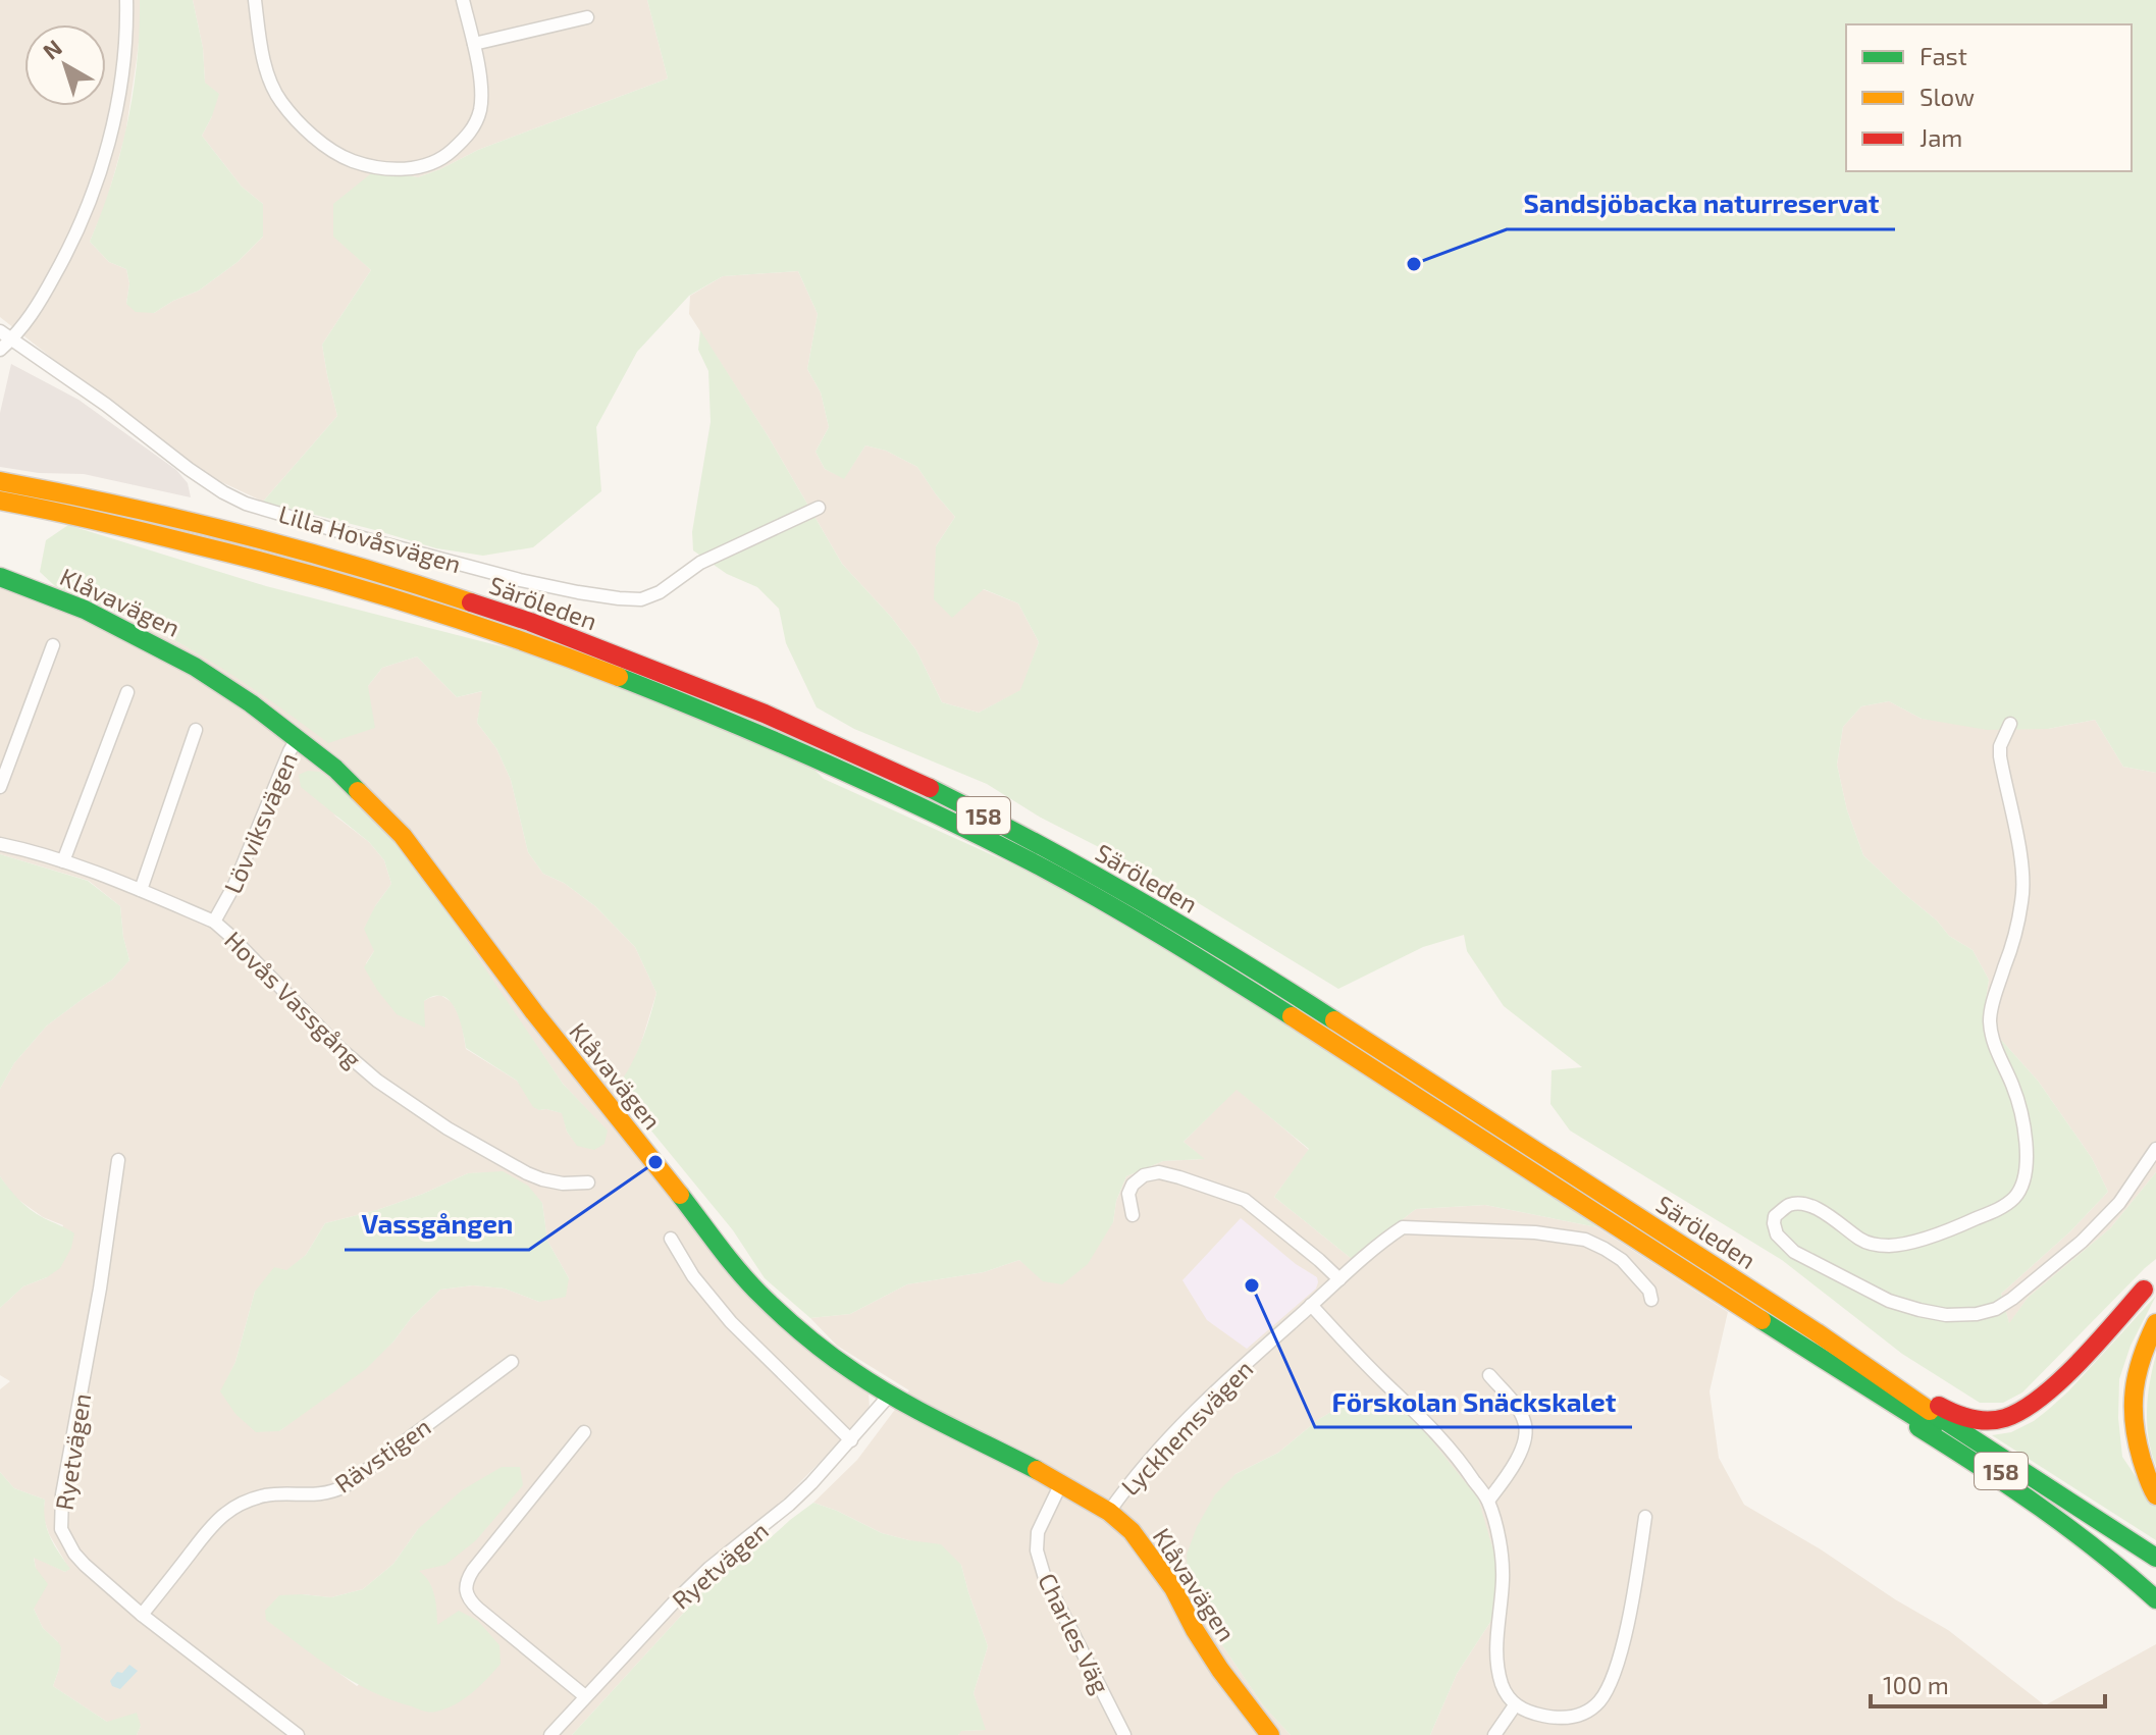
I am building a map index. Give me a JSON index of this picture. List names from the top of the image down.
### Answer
{
  "streets": {
    "main road": ["Klåvavägen", "Säröleden", "158"],
    "street": [
      "Lilla Hovåsvägen",
      "Lövviksvägen",
      "Hovås Vassgång",
      "Lyckhemsvägen",
      "Ryetvägen",
      "Rävstigen",
      "Charles Väg"
    ]
  },
  "crossings": [
    ["Klåvavägen", "Lövviksvägen"],
    ["Klåvavägen", "Lyckhemsvägen"],
    ["Klåvavägen", "Ryetvägen"],
    ["Klåvavägen", "Charles Väg"],
    ["Säröleden", "158"],
    ["Lövviksvägen", "Hovås Vassgång"],
    ["Ryetvägen", "Rävstigen"]
  ],
  "places": ["Sandsjöbacka naturreservat", "Vassgången", "Förskolan Snäckskalet"],
  "legend": ["Fast", "Slow", "Jam"],
  "scale_bar": "100 m",
  "north": "top left"
}
